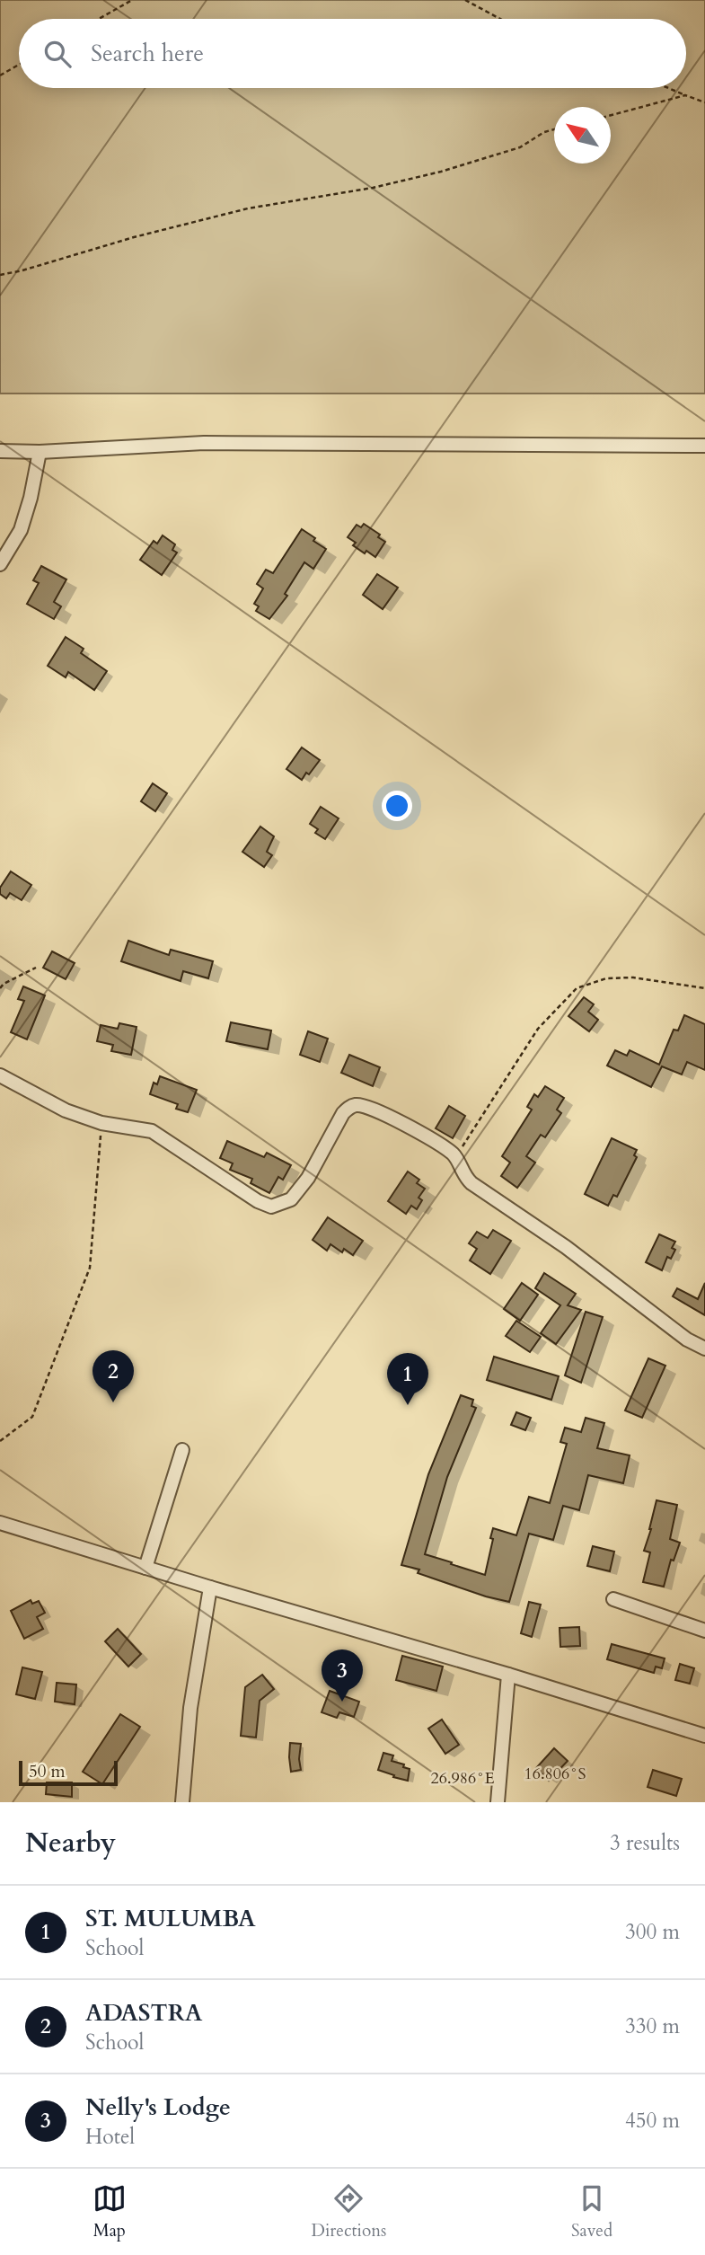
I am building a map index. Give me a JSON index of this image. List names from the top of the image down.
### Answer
{
  "scale_bar": "50 m",
  "north": "top left",
  "page": {
    "search": "Search here",
    "pins": ["2", "1", "3"],
    "scale": "50 m",
    "heading": ["Nearby", "3 results"],
    "list": [
      {
        "mark": "1",
        "name": "ST. MULUMBA",
        "note": "School",
        "value": "300 m"
      },
      {
        "mark": "2",
        "name": "ADASTRA",
        "note": "School",
        "value": "330 m"
      },
      {
        "mark": "3",
        "name": "Nelly's Lodge",
        "note": "Hotel",
        "value": "450 m"
      }
    ],
    "nav": ["Map", "Directions", "Saved"]
  },
  "coordinates": ["16.806°S", "26.986°E"]
}
